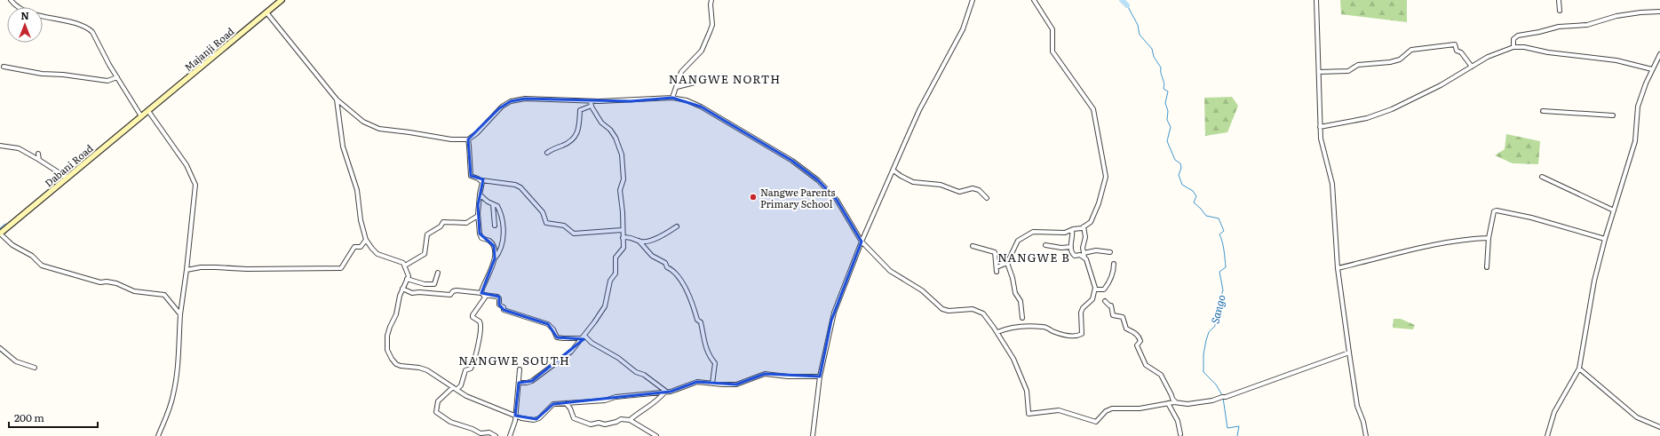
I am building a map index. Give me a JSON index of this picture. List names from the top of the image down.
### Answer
{
  "streets": {
    "main road": ["Majanji Road", "Dabani Road"]
  },
  "crossings": [
    ["Majanji Road", "Dabani Road"]
  ],
  "districts": ["NANGWE NORTH", "NANGWE B", "NANGWE SOUTH"],
  "water": ["Sango"],
  "places": ["Nangwe Parents Primary School"],
  "scale_bar": "200 m",
  "north": "top"
}
